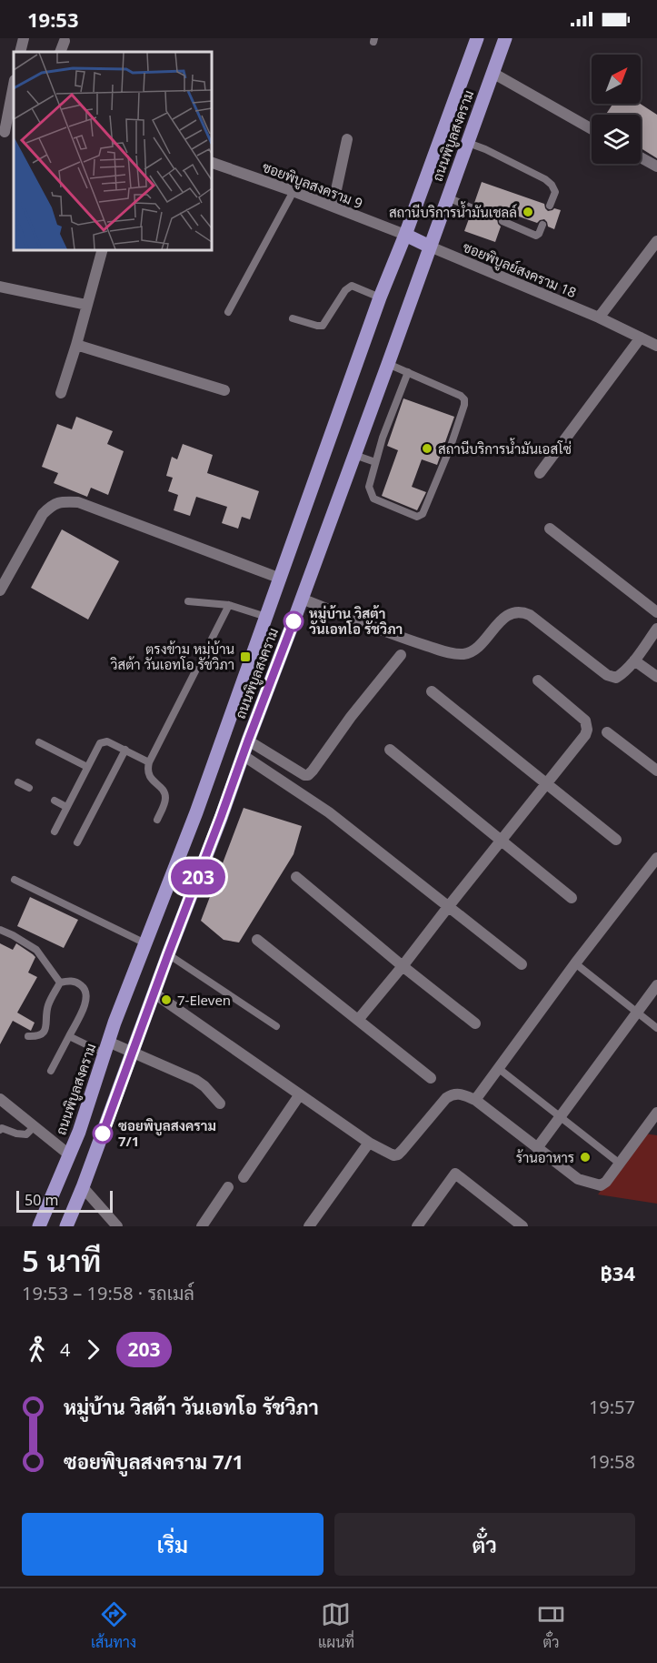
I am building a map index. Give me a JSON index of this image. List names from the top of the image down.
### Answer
{
  "streets": {
    "main road": ["ถนนพิบูลสงคราม"],
    "street": ["ซอยพิบูลสงคราม 9", "ซอยพิบูลย์สงคราม 18"]
  },
  "crossings": [
    ["ถนนพิบูลสงคราม", "ซอยพิบูลสงคราม 9"],
    ["ถนนพิบูลสงคราม", "ซอยพิบูลย์สงคราม 18"]
  ],
  "places": {
    "other": [
      "สถานีบริการน้ำมันเชลล์",
      "สถานีบริการน้ำมันเอสโซ่",
      "หมู่บ้าน วิสต้า วันเอทโอ รัชวิภา",
      "7-Eleven",
      "ซอยพิบูลสงคราม 7/1",
      "ร้านอาหาร"
    ],
    "transit": ["ตรงข้าม หมู่บ้าน วิสต้า วันเอทโอ รัชวิภา"]
  },
  "lines": ["bus line 203"],
  "scale_bar": "50 m",
  "north": "top right",
  "page": {
    "status": "19:53",
    "on_map": "203",
    "scale": "50 m",
    "heading": ["5 นาที", "19:53 – 19:58 · รถเมล์", "฿34"],
    "legs": ["4", "203"],
    "list": [
      {
        "name": "หมู่บ้าน วิสต้า วันเอทโอ รัชวิภา",
        "value": "19:57"
      },
      {
        "name": "ซอยพิบูลสงคราม 7/1",
        "value": "19:58"
      }
    ],
    "buttons": ["เริ่ม", "ตั๋ว"],
    "tabs": ["เส้นทาง", "แผนที่", "ตั๋ว"]
  }
}
